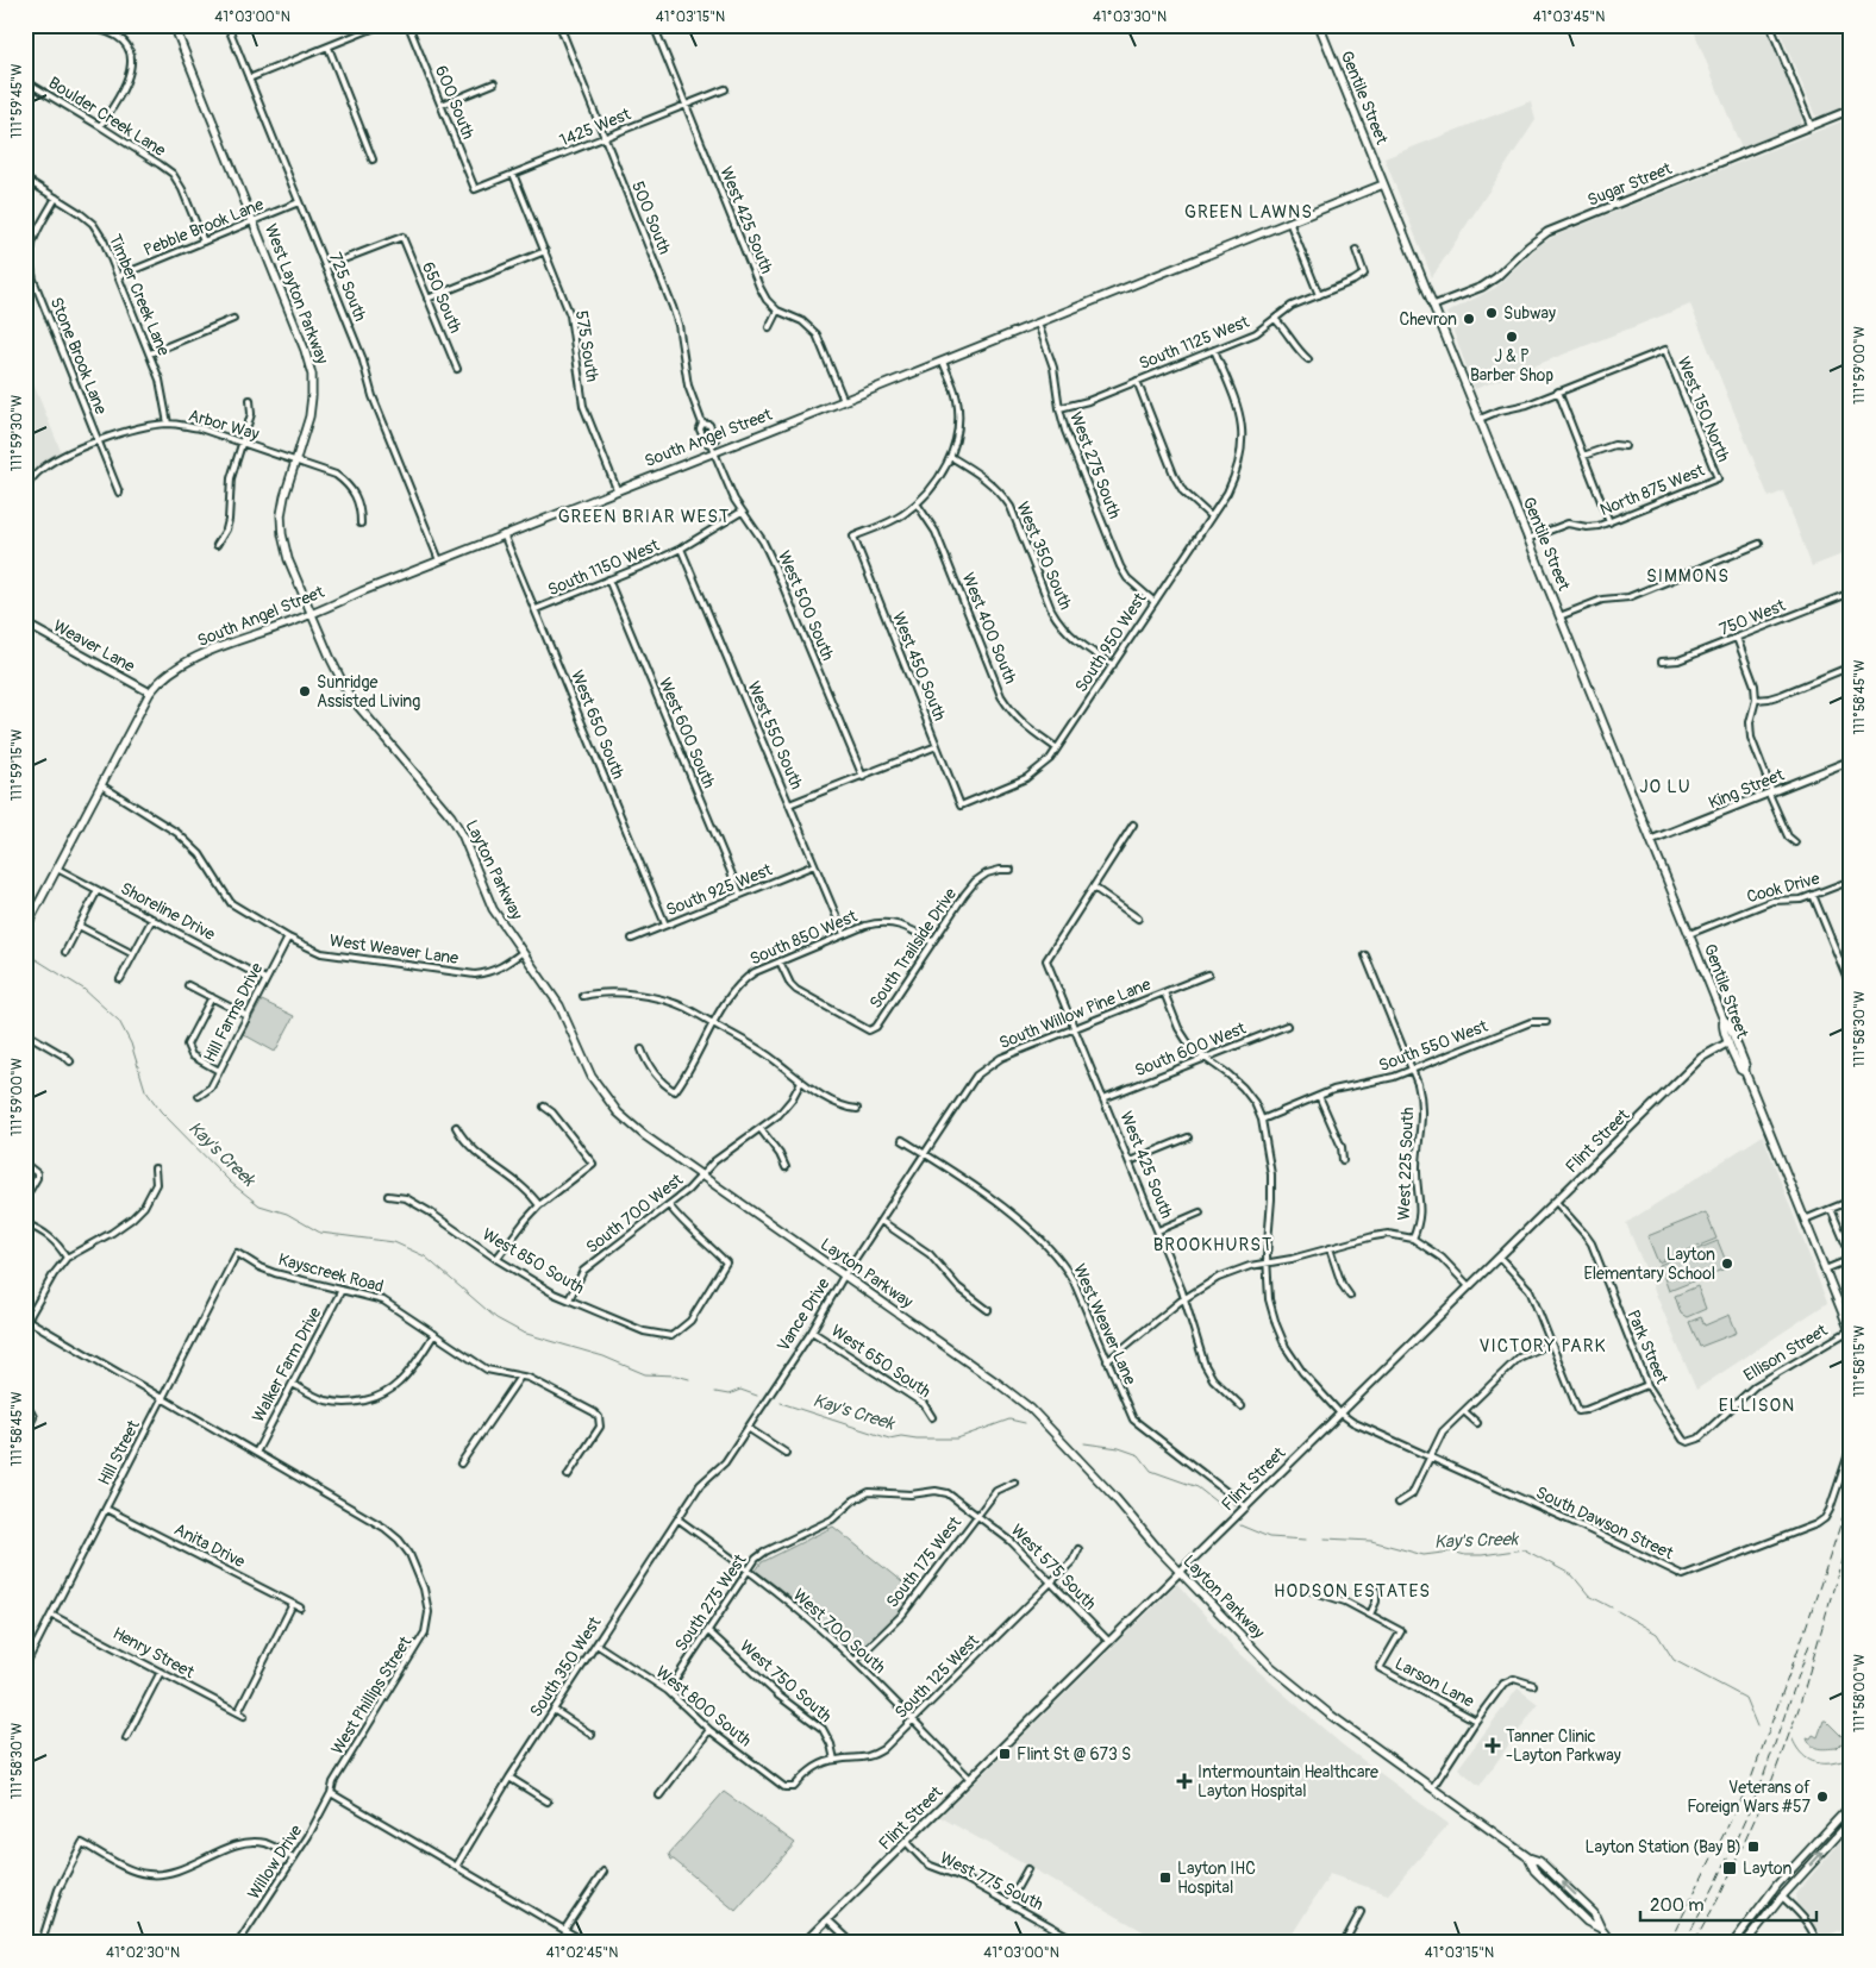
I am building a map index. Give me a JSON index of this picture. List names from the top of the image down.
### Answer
{
  "streets": {
    "main road": [
      "Gentile Street",
      "West Layton Parkway",
      "South Angel Street",
      "Layton Parkway"
    ],
    "street": [
      "600 South",
      "Boulder Creek Lane",
      "1425 West",
      "Sugar Street",
      "500 South",
      "West 425 South",
      "Pebble Brook Lane",
      "725 South",
      "Timber Creek Lane",
      "650 South",
      "South 1125 West",
      "575 South",
      "Stone Brook Lane",
      "West 150 North",
      "Arbor Way",
      "West 275 South",
      "North 875 West",
      "West 350 South",
      "South 1150 West",
      "West 500 South",
      "750 West",
      "West 400 South",
      "South 950 West",
      "Weaver Lane",
      "West 450 South",
      "West 650 South",
      "West 600 South",
      "West 550 South",
      "King Street",
      "Cook Drive",
      "South 925 West",
      "Shoreline Drive",
      "South 850 West",
      "South Trailside Drive",
      "West Weaver Lane",
      "Hill Farms Drive",
      "South Willow Pine Lane",
      "South 550 West",
      "South 600 West",
      "Flint Street",
      "West 225 South",
      "South 700 West",
      "West 850 South",
      "Kayscreek Road",
      "Vance Drive",
      "Park Street",
      "Ellison Street",
      "Walker Farm Drive",
      "Hill Street",
      "South Dawson Street",
      "Anita Drive",
      "South 175 West",
      "West 575 South",
      "South 275 West",
      "West 700 South",
      "Henry Street",
      "South 350 West",
      "South 125 West",
      "West 750 South",
      "Larson Lane",
      "West Phillips Street",
      "West 800 South",
      "Willow Drive",
      "West 775 South"
    ]
  },
  "crossings": [
    ["Gentile Street", "Sugar Street"],
    ["Gentile Street", "South Angel Street"],
    ["Gentile Street", "North 875 West"],
    ["Gentile Street", "King Street"],
    ["Gentile Street", "Cook Drive"],
    ["Gentile Street", "Flint Street"],
    ["Gentile Street", "Ellison Street"],
    ["600 South", "1425 West"],
    ["Boulder Creek Lane", "Pebble Brook Lane"],
    ["1425 West", "500 South"],
    ["1425 West", "West 425 South"],
    ["1425 West", "575 South"],
    ["500 South", "South Angel Street"],
    ["500 South", "West 500 South"],
    ["West 425 South", "South Angel Street"],
    ["West 425 South", "South Willow Pine Lane"],
    ["West 425 South", "South 600 West"],
    ["Pebble Brook Lane", "725 South"],
    ["Pebble Brook Lane", "West Layton Parkway"],
    ["Pebble Brook Lane", "Timber Creek Lane"],
    ["725 South", "650 South"],
    ["725 South", "South Angel Street"],
    ["West Layton Parkway", "Arbor Way"],
    ["West Layton Parkway", "South Angel Street"],
    ["West Layton Parkway", "Layton Parkway"],
    ["Timber Creek Lane", "Stone Brook Lane"],
    ["Timber Creek Lane", "Arbor Way"],
    ["South 1125 West", "West 275 South"],
    ["South 1125 West", "South 950 West"],
    ["575 South", "South Angel Street"],
    ["Stone Brook Lane", "Arbor Way"],
    ["West 150 North", "North 875 West"],
    ["South Angel Street", "West 275 South"],
    ["South Angel Street", "West 500 South"],
    ["South Angel Street", "Weaver Lane"],
    ["South Angel Street", "West 650 South"],
    ["South Angel Street", "Layton Parkway"],
    ["South Angel Street", "Shoreline Drive"],
    ["South Angel Street", "West Weaver Lane"],
    ["West 275 South", "South 950 West"],
    ["West 350 South", "South 950 West"],
    ["South 1150 West", "West 500 South"],
    ["South 1150 West", "West 650 South"],
    ["South 1150 West", "West 600 South"],
    ["South 1150 West", "West 550 South"],
    ["West 400 South", "South 950 West"],
    ["West 400 South", "West 450 South"],
    ["South 950 West", "West 450 South"],
    ["West 650 South", "South 925 West"],
    ["West 650 South", "Vance Drive"],
    ["West 600 South", "South 925 West"],
    ["West 550 South", "South 925 West"],
    ["West 550 South", "South 850 West"],
    ["Layton Parkway", "West Weaver Lane"],
    ["Layton Parkway", "Flint Street"],
    ["Layton Parkway", "South 700 West"],
    ["Layton Parkway", "Vance Drive"],
    ["Shoreline Drive", "Hill Farms Drive"],
    ["South 850 West", "South Trailside Drive"],
    ["West Weaver Lane", "Hill Farms Drive"],
    ["West Weaver Lane", "South Willow Pine Lane"],
    ["West Weaver Lane", "Flint Street"],
    ["West Weaver Lane", "Vance Drive"],
    ["South Willow Pine Lane", "Vance Drive"],
    ["South 550 West", "West 225 South"],
    ["Flint Street", "West 225 South"],
    ["Flint Street", "Park Street"],
    ["Flint Street", "South Dawson Street"],
    ["Flint Street", "West 575 South"],
    ["Flint Street", "West 700 South"],
    ["Flint Street", "West 775 South"],
    ["South 700 West", "West 850 South"],
    ["Kayscreek Road", "Walker Farm Drive"],
    ["Kayscreek Road", "Hill Street"],
    ["Vance Drive", "South 350 West"],
    ["Park Street", "Ellison Street"],
    ["Walker Farm Drive", "West Phillips Street"],
    ["Hill Street", "Anita Drive"],
    ["Hill Street", "Henry Street"],
    ["Hill Street", "West Phillips Street"],
    ["South 175 West", "West 575 South"],
    ["South 175 West", "South 275 West"],
    ["South 175 West", "West 700 South"],
    ["West 575 South", "South 275 West"],
    ["West 575 South", "South 125 West"],
    ["South 275 West", "West 700 South"],
    ["South 275 West", "West 750 South"],
    ["South 275 West", "West 800 South"],
    ["West 700 South", "South 350 West"],
    ["West 700 South", "South 125 West"],
    ["South 350 West", "West 800 South"],
    ["South 125 West", "West 750 South"],
    ["South 125 West", "West 800 South"],
    ["West Phillips Street", "Willow Drive"]
  ],
  "districts": [
    "GREEN LAWNS",
    "GREEN BRIAR WEST",
    "SIMMONS",
    "JO LU",
    "BROOKHURST",
    "VICTORY PARK",
    "ELLISON",
    "HODSON ESTATES"
  ],
  "water": ["Kay's Creek"],
  "places": {
    "other": [
      "Subway",
      "Chevron",
      "J & P Barber Shop",
      "Sunridge Assisted Living",
      "Layton Elementary School",
      "Veterans of Foreign Wars #57"
    ],
    "health": ["Tanner Clinic -Layton Parkway", "Intermountain Healthcare Layton Hospital"],
    "transit": [
      "Flint St @ 673 S",
      "Layton Station (Bay B)",
      "Layton",
      "Layton IHC Hospital"
    ]
  },
  "scale_bar": "200 m",
  "coordinates": [
    "41°03'00\"N",
    "41°03'15\"N",
    "41°03'30\"N",
    "41°03'45\"N",
    "111°59'45\"W",
    "111°59'00\"W",
    "111°59'30\"W",
    "111°58'45\"W",
    "111°59'15\"W",
    "111°58'30\"W",
    "111°58'15\"W",
    "111°58'00\"W",
    "41°02'30\"N",
    "41°02'45\"N"
  ]
}
